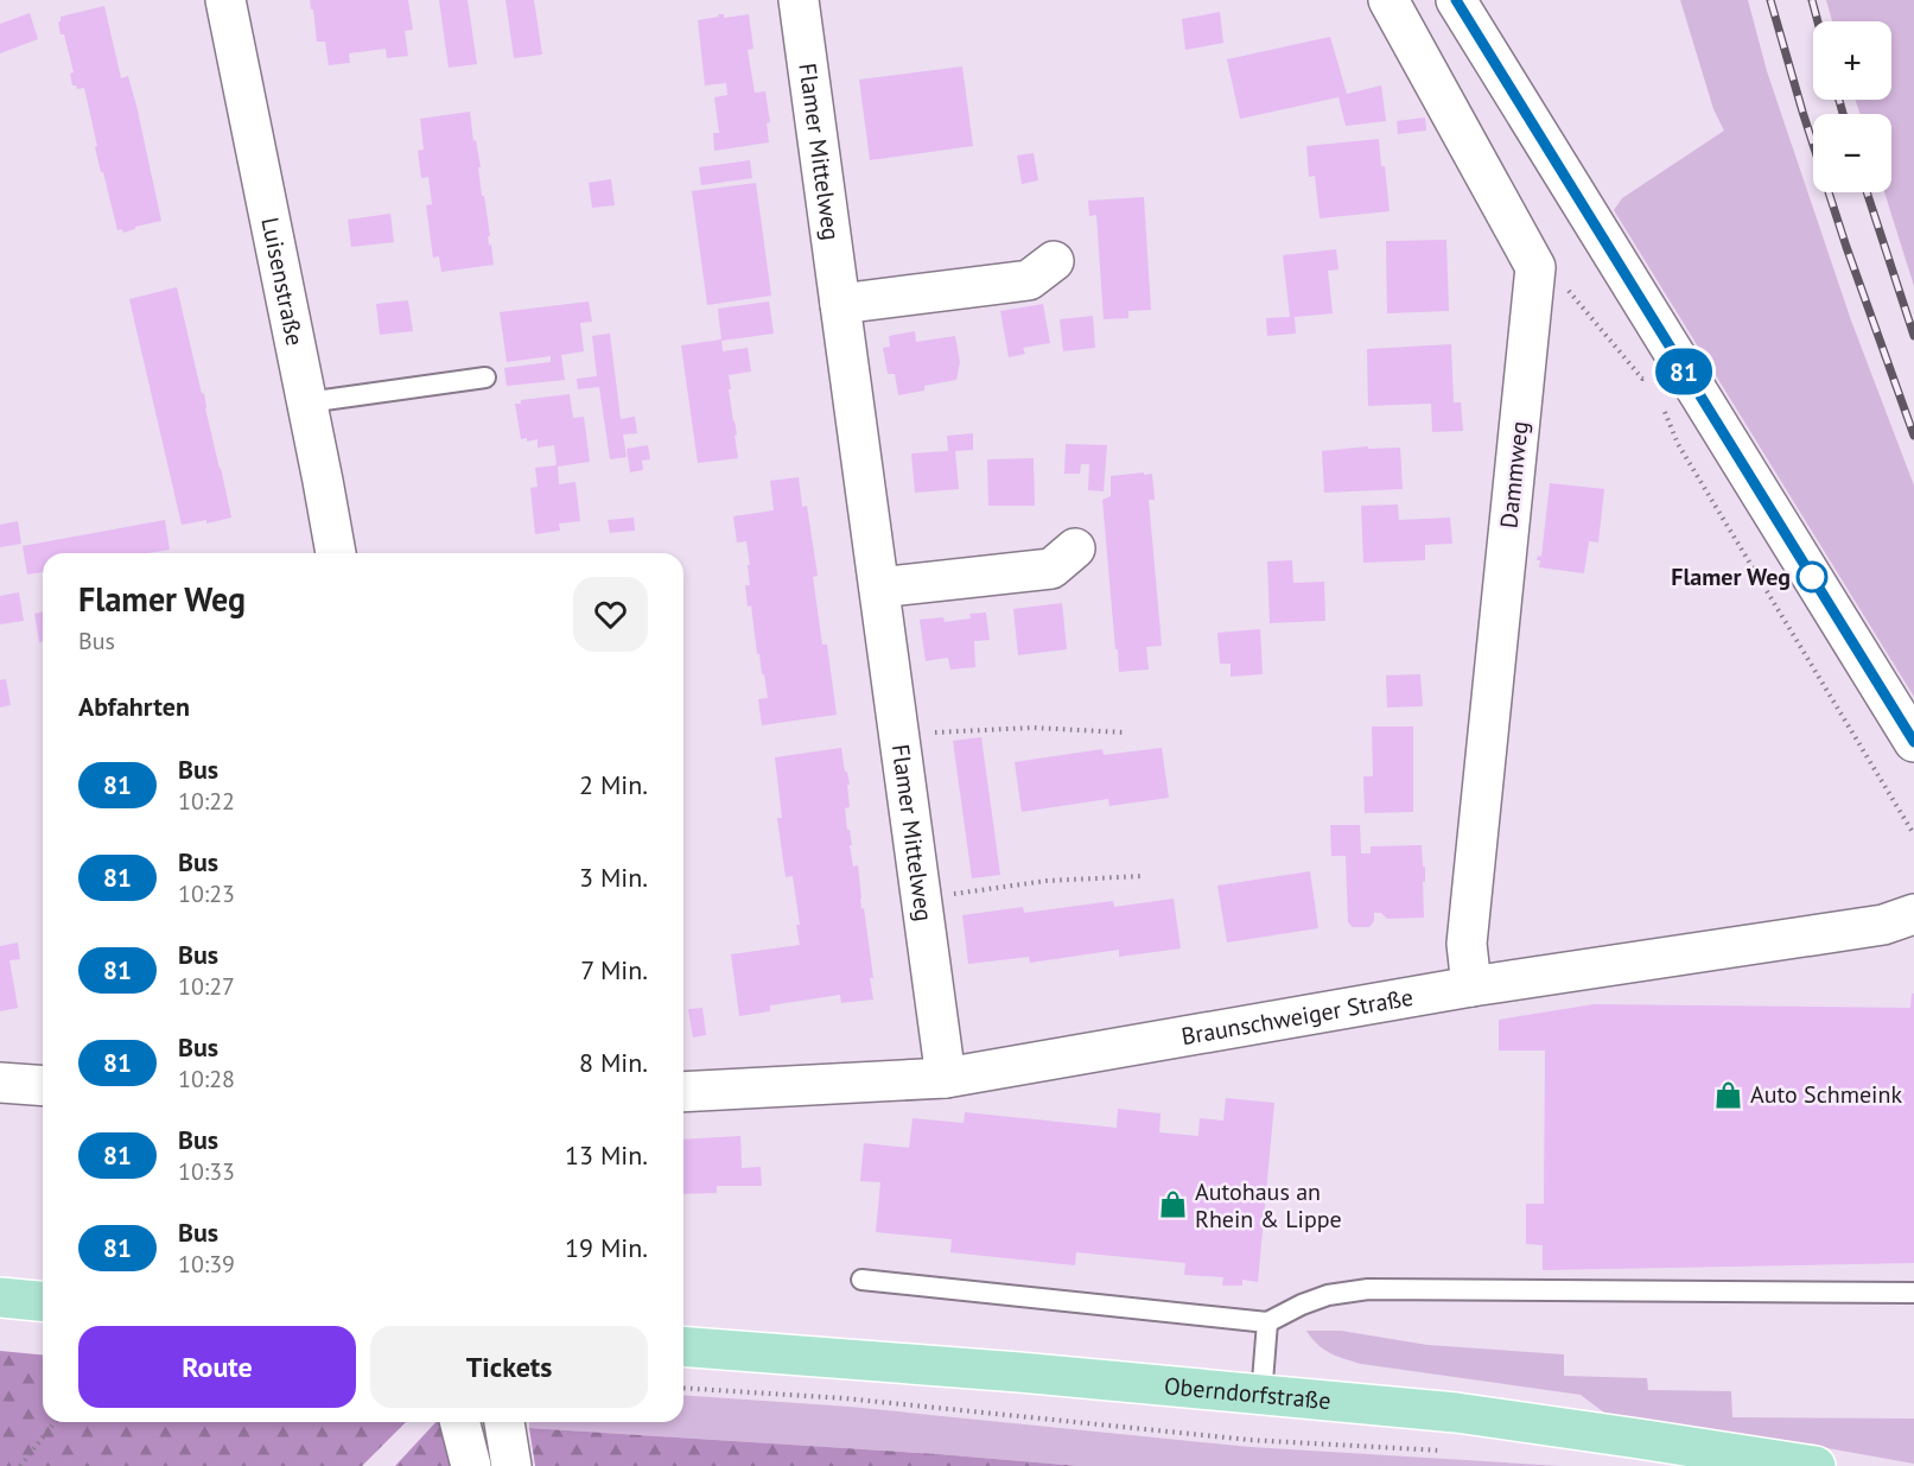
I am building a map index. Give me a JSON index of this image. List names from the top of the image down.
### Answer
{
  "streets": {
    "main road": ["Oberndorfstraße"],
    "street": [
      "Flamer Mittelweg",
      "Luisenstraße",
      "Dammweg",
      "Braunschweiger Straße"
    ]
  },
  "crossings": [
    ["Flamer Mittelweg", "Braunschweiger Straße"],
    ["Dammweg", "Braunschweiger Straße"]
  ],
  "places": {
    "other": ["Flamer Weg"],
    "shop": ["Auto Schmeink", "Autohaus an Rhein & Lippe"]
  },
  "lines": ["bus line 81"],
  "page": {
    "on_map": "81",
    "map_buttons": ["+", "−"],
    "heading": [
      ["Flamer Weg", "Bus"],
      "Abfahrten"
    ],
    "list": [
      {
        "mark": "81",
        "name": "Bus",
        "note": "10:22",
        "value": "2 Min."
      },
      {
        "mark": "81",
        "name": "Bus",
        "note": "10:23",
        "value": "3 Min."
      },
      {
        "mark": "81",
        "name": "Bus",
        "note": "10:27",
        "value": "7 Min."
      },
      {
        "mark": "81",
        "name": "Bus",
        "note": "10:28",
        "value": "8 Min."
      },
      {
        "mark": "81",
        "name": "Bus",
        "note": "10:33",
        "value": "13 Min."
      },
      {
        "mark": "81",
        "name": "Bus",
        "note": "10:39",
        "value": "19 Min."
      }
    ],
    "buttons": ["Route", "Tickets"]
  }
}
